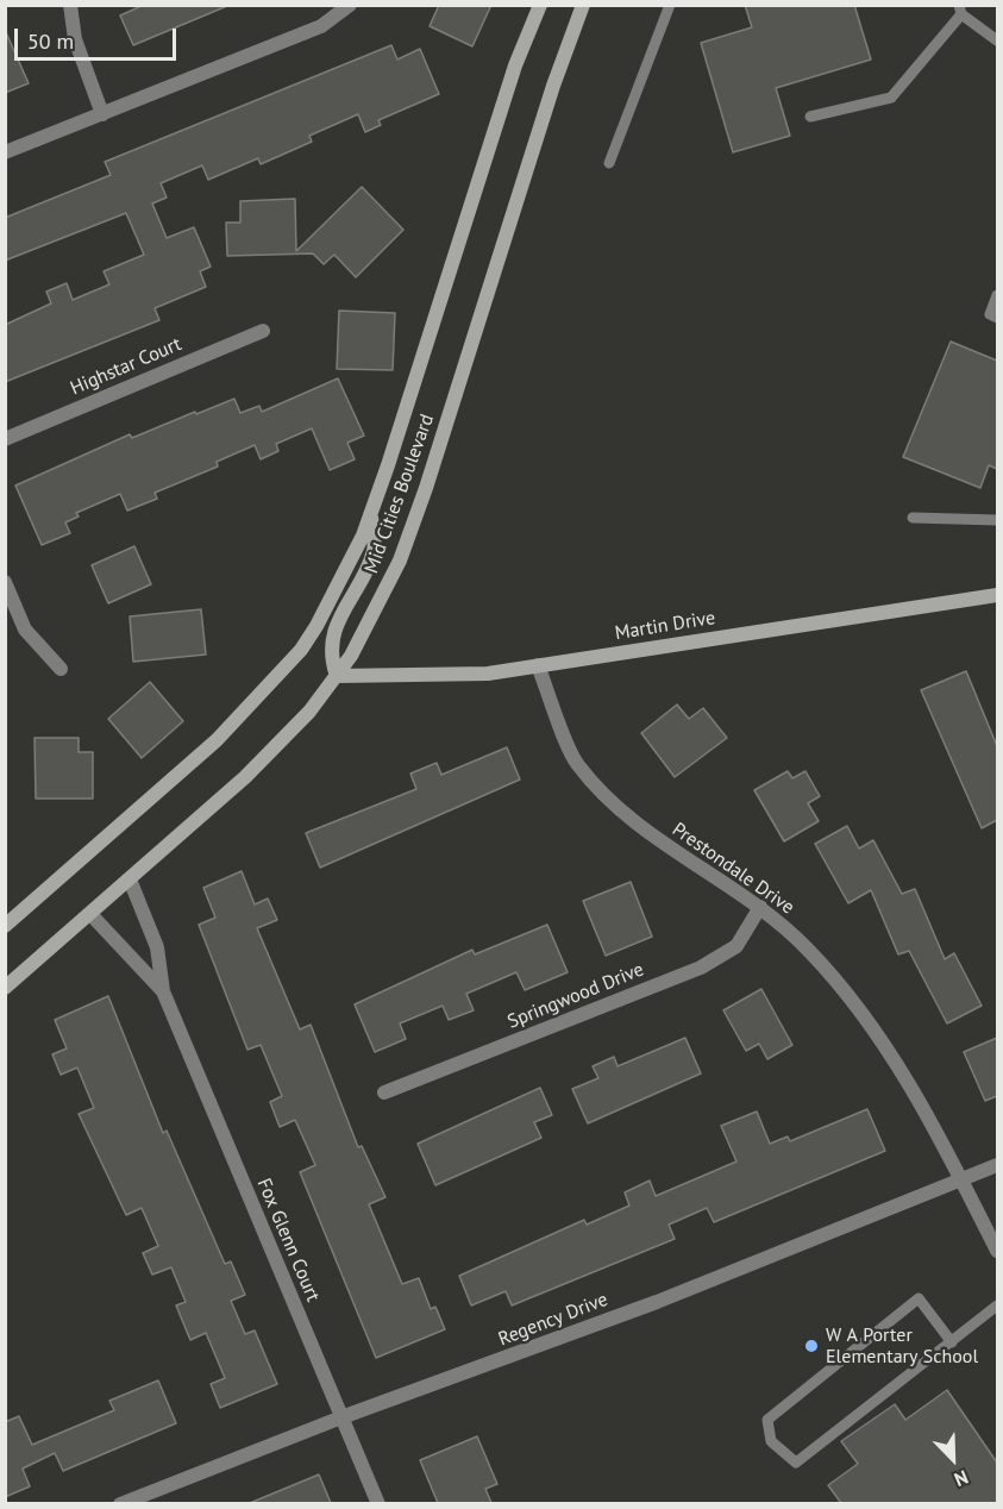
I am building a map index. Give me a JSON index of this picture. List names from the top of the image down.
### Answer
{
  "streets": {
    "main road": ["Mid Cities Boulevard", "Martin Drive"],
    "street": [
      "Highstar Court",
      "Prestondale Drive",
      "Springwood Drive",
      "Fox Glenn Court",
      "Regency Drive"
    ]
  },
  "crossings": [
    ["Mid Cities Boulevard", "Martin Drive"],
    ["Mid Cities Boulevard", "Fox Glenn Court"],
    ["Martin Drive", "Prestondale Drive"],
    ["Prestondale Drive", "Springwood Drive"],
    ["Prestondale Drive", "Regency Drive"],
    ["Fox Glenn Court", "Regency Drive"]
  ],
  "places": ["W A Porter Elementary School"],
  "scale_bar": "50 m",
  "north": "bottom right"
}
